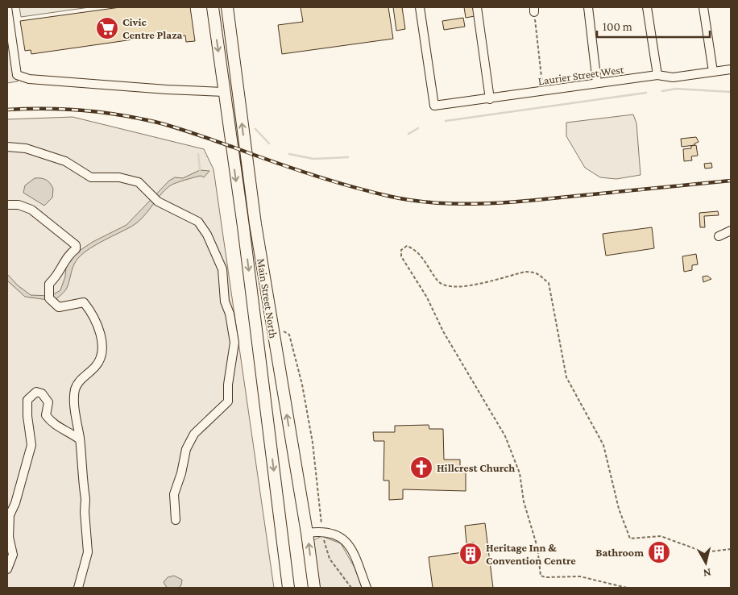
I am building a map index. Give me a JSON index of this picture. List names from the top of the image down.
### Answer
{
  "streets": {
    "main road": ["Main Street North"],
    "street": ["Laurier Street West"]
  },
  "places": {
    "supermarket": ["Civic Centre Plaza"],
    "church": ["Hillcrest Church"],
    "building": ["Bathroom", "Heritage Inn & Convention Centre"]
  },
  "scale_bar": "100 m",
  "north": "bottom"
}
